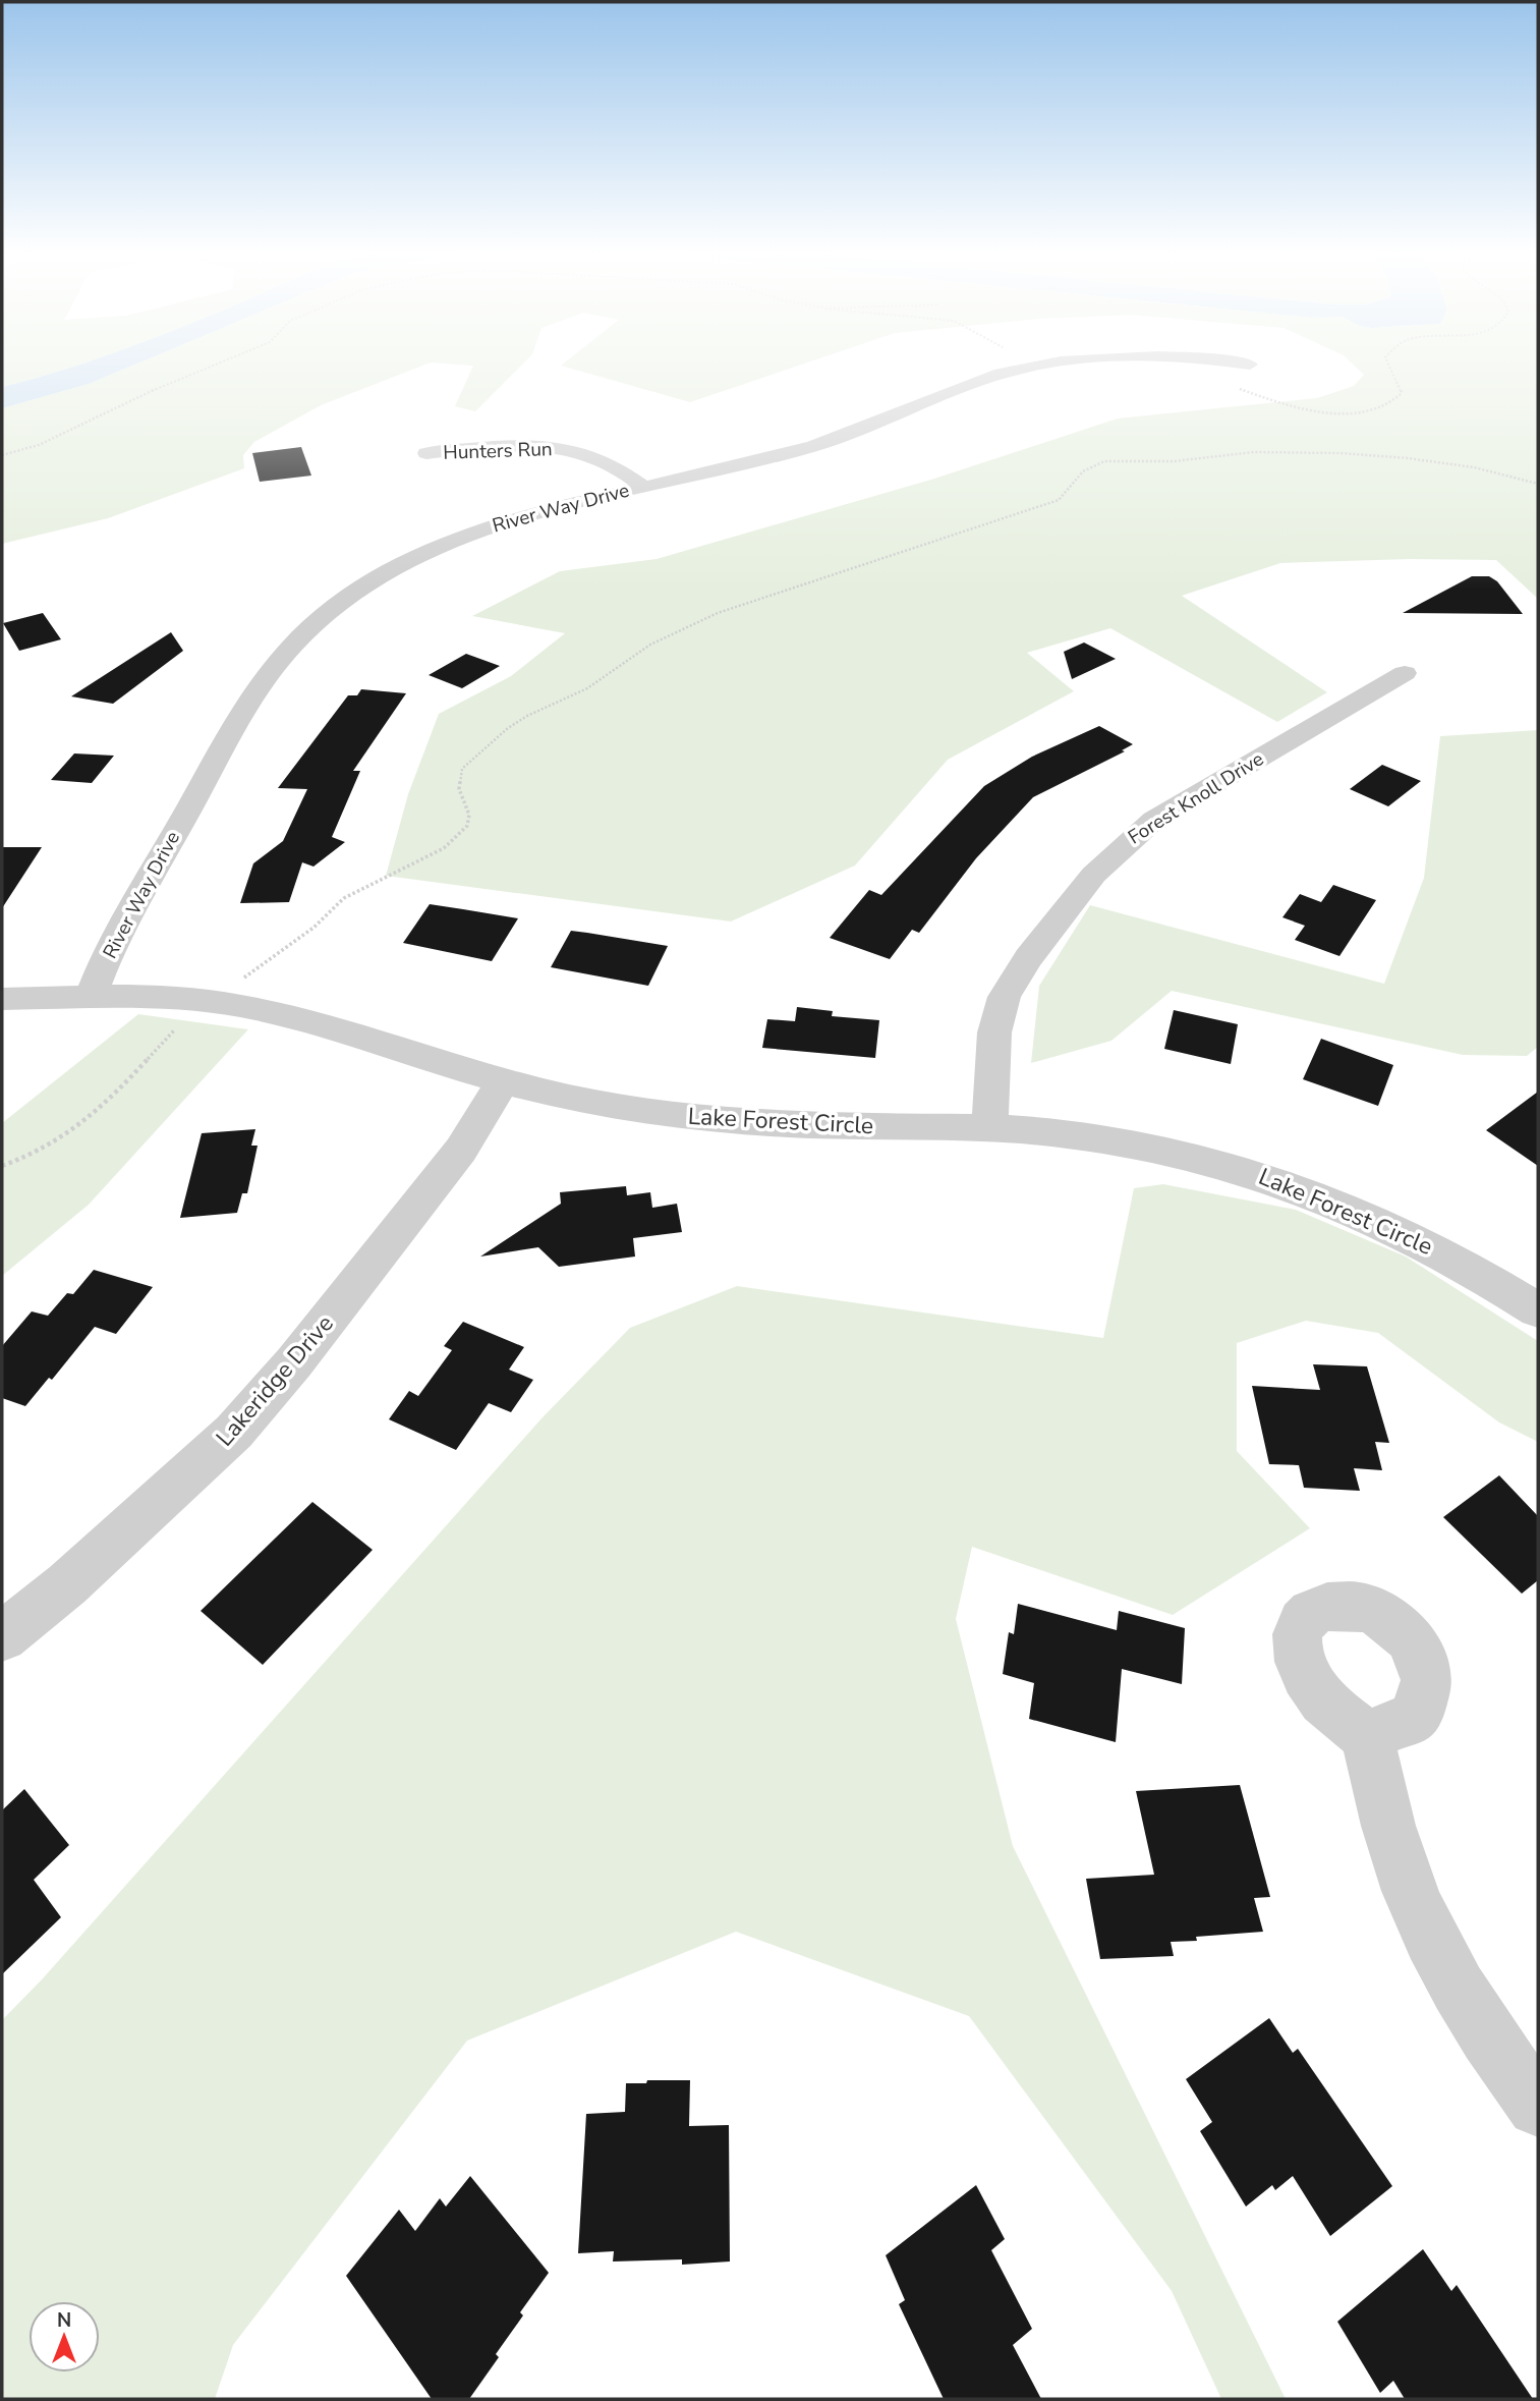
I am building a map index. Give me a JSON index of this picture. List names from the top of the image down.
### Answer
{
  "streets": {
    "street": [
      "Hunters Run",
      "River Way Drive",
      "Forest Knoll Drive",
      "Lake Forest Circle",
      "Lakeridge Drive"
    ]
  },
  "crossings": [
    ["Hunters Run", "River Way Drive"],
    ["River Way Drive", "Lake Forest Circle"],
    ["Forest Knoll Drive", "Lake Forest Circle"],
    ["Lake Forest Circle", "Lakeridge Drive"]
  ],
  "north": "top"
}
